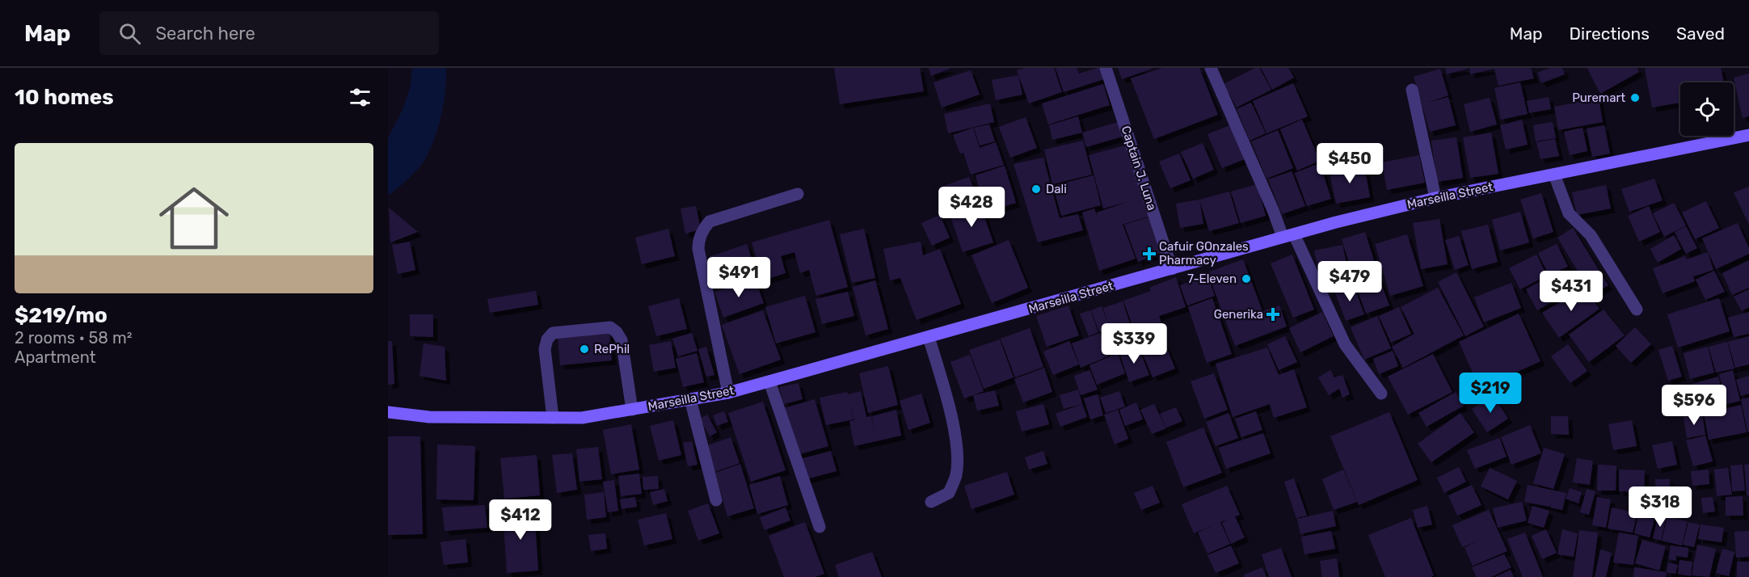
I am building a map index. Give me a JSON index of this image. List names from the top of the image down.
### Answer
{
  "streets": {
    "main road": ["Marseilla Street"],
    "street": ["Captain J. Luna"]
  },
  "crossings": [
    ["Captain J. Luna", "Marseilla Street"]
  ],
  "places": {
    "other": [
      "Puremart",
      "Dali",
      "7-Eleven",
      "RePhil"
    ],
    "health": ["Cafuir GOnzales Pharmacy", "Generika"]
  },
  "page": {
    "header": "Map",
    "search": "Search here",
    "nav": ["Map", "Directions", "Saved"],
    "heading": "10 homes",
    "list": [
      {
        "name": "$219/mo",
        "note": "2 rooms · 58 m² · Apartment"
      }
    ],
    "price": [
      "$450",
      "$428",
      "$491",
      "$479",
      "$431",
      "$339",
      "$219",
      "$596",
      "$318",
      "$412"
    ]
  }
}
